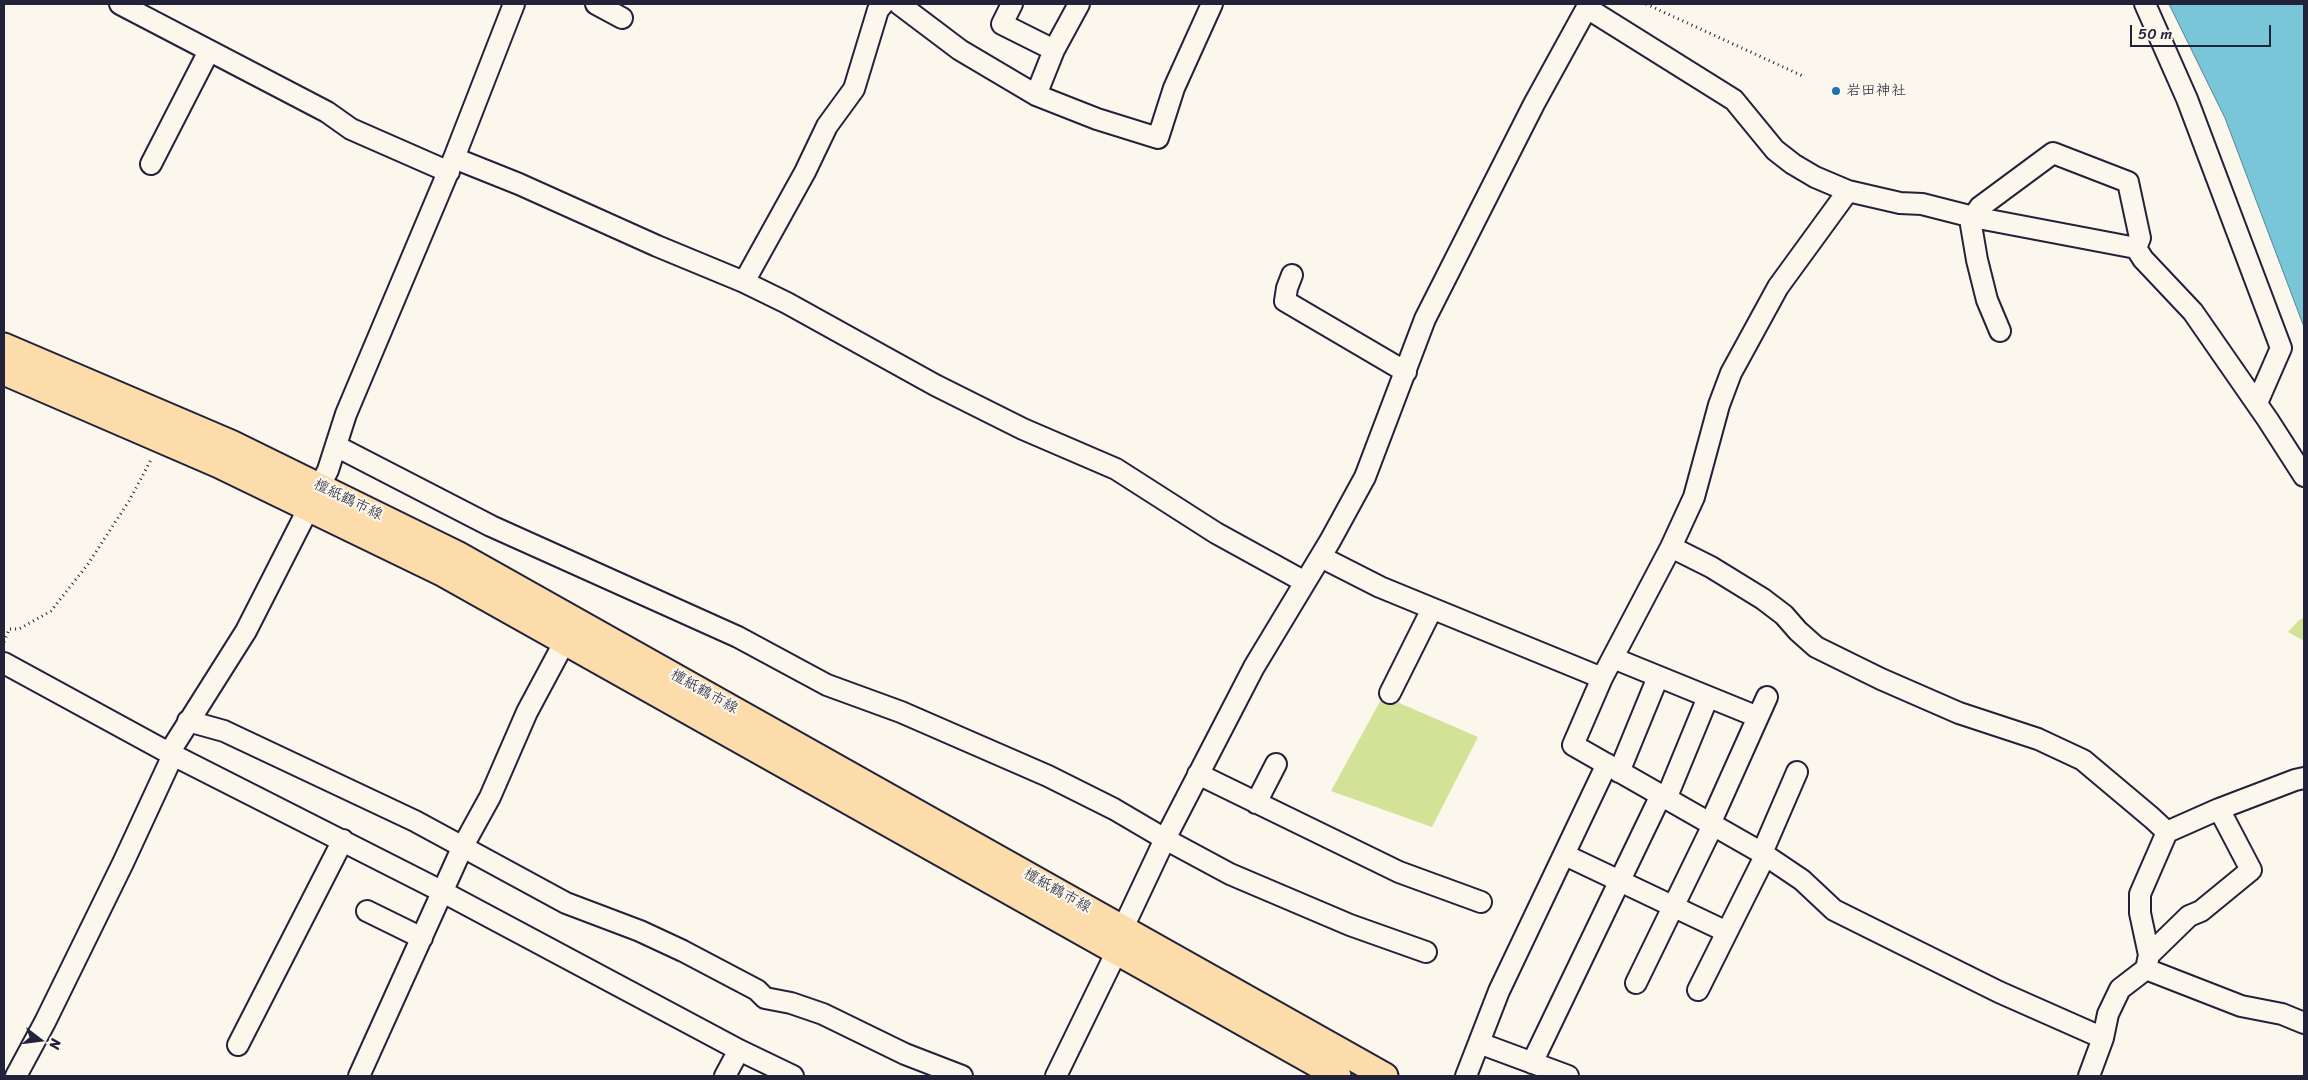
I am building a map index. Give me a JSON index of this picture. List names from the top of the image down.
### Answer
{
  "streets": {
    "main road": ["檀紙鶴市線"]
  },
  "places": ["岩田神社"],
  "scale_bar": "50 m",
  "north": "right"
}
